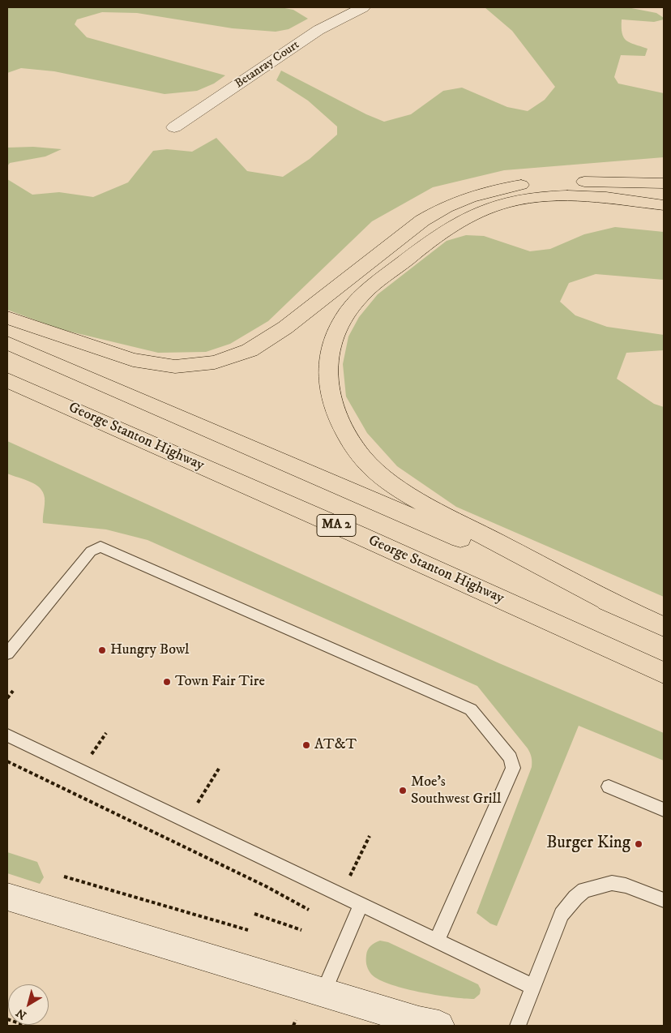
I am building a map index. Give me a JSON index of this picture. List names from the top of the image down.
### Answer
{
  "streets": {
    "highway": ["George Stanton Highway", "MA 2"],
    "street": ["Betanray Court"]
  },
  "places": [
    "Hungry Bowl",
    "Town Fair Tire",
    "AT&T",
    "Moe's Southwest Grill",
    "Burger King"
  ],
  "north": "bottom left"
}
